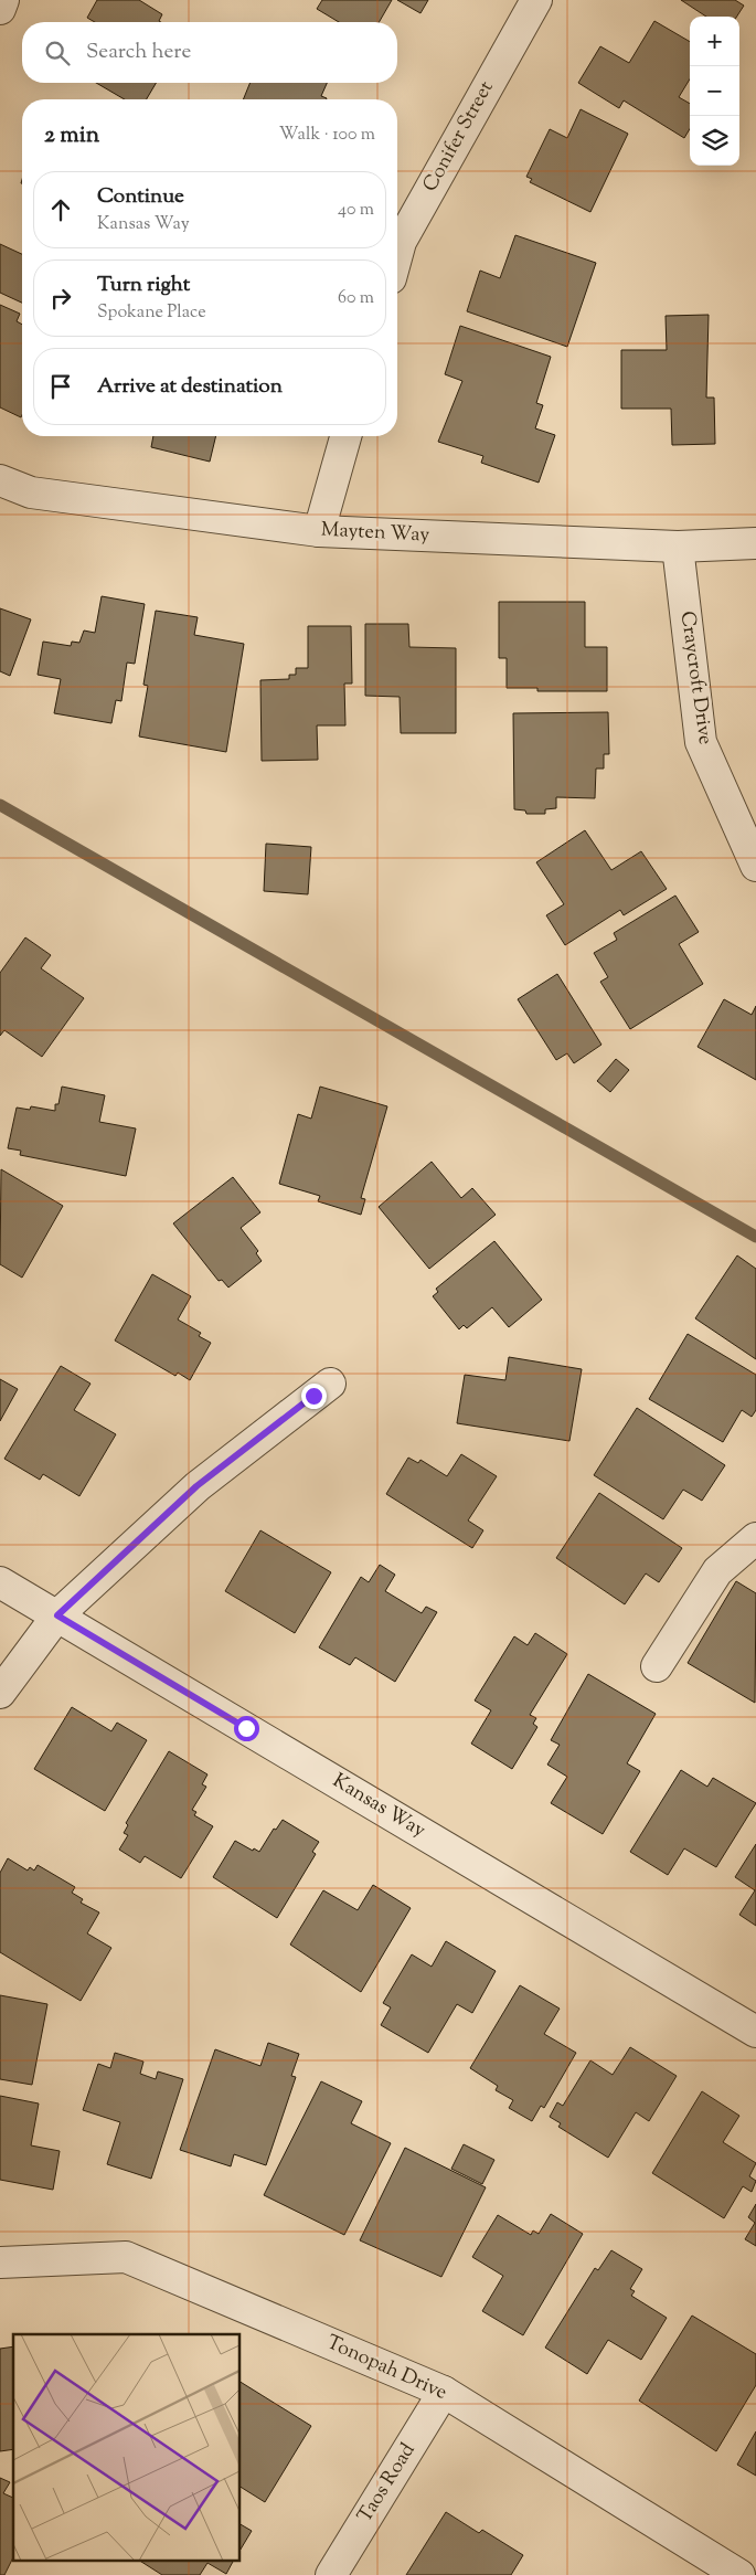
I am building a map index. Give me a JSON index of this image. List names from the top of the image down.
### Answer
{
  "streets": {
    "street": [
      "Conifer Street",
      "Mayten Way",
      "Craycroft Drive",
      "Kansas Way",
      "Tonopah Drive",
      "Taos Road"
    ]
  },
  "crossings": [
    ["Mayten Way", "Craycroft Drive"],
    ["Tonopah Drive", "Taos Road"]
  ],
  "page": {
    "map_buttons": ["+", "−"],
    "search": "Search here",
    "heading": ["2 min", "Walk · 100 m"],
    "list": [
      ["Continue", "Kansas Way", "40 m"],
      ["Turn right", "Spokane Place", "60 m"],
      "Arrive at destination"
    ]
  }
}
